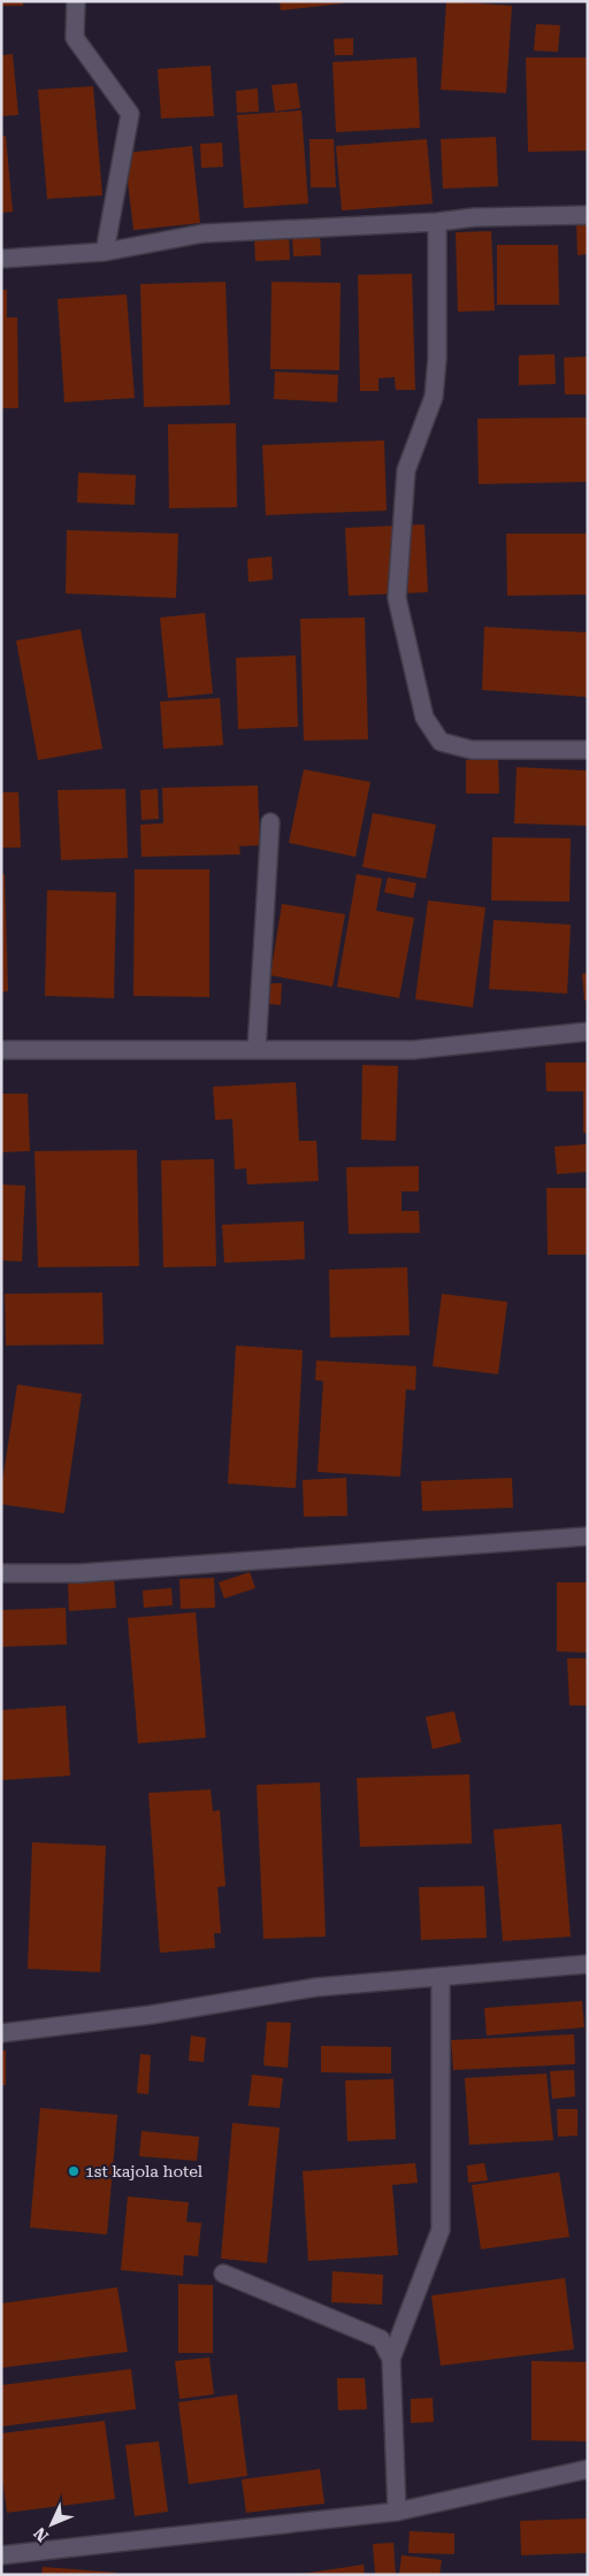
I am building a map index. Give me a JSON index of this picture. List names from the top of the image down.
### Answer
{
  "places": ["1st kajola hotel"],
  "north": "bottom left"
}
